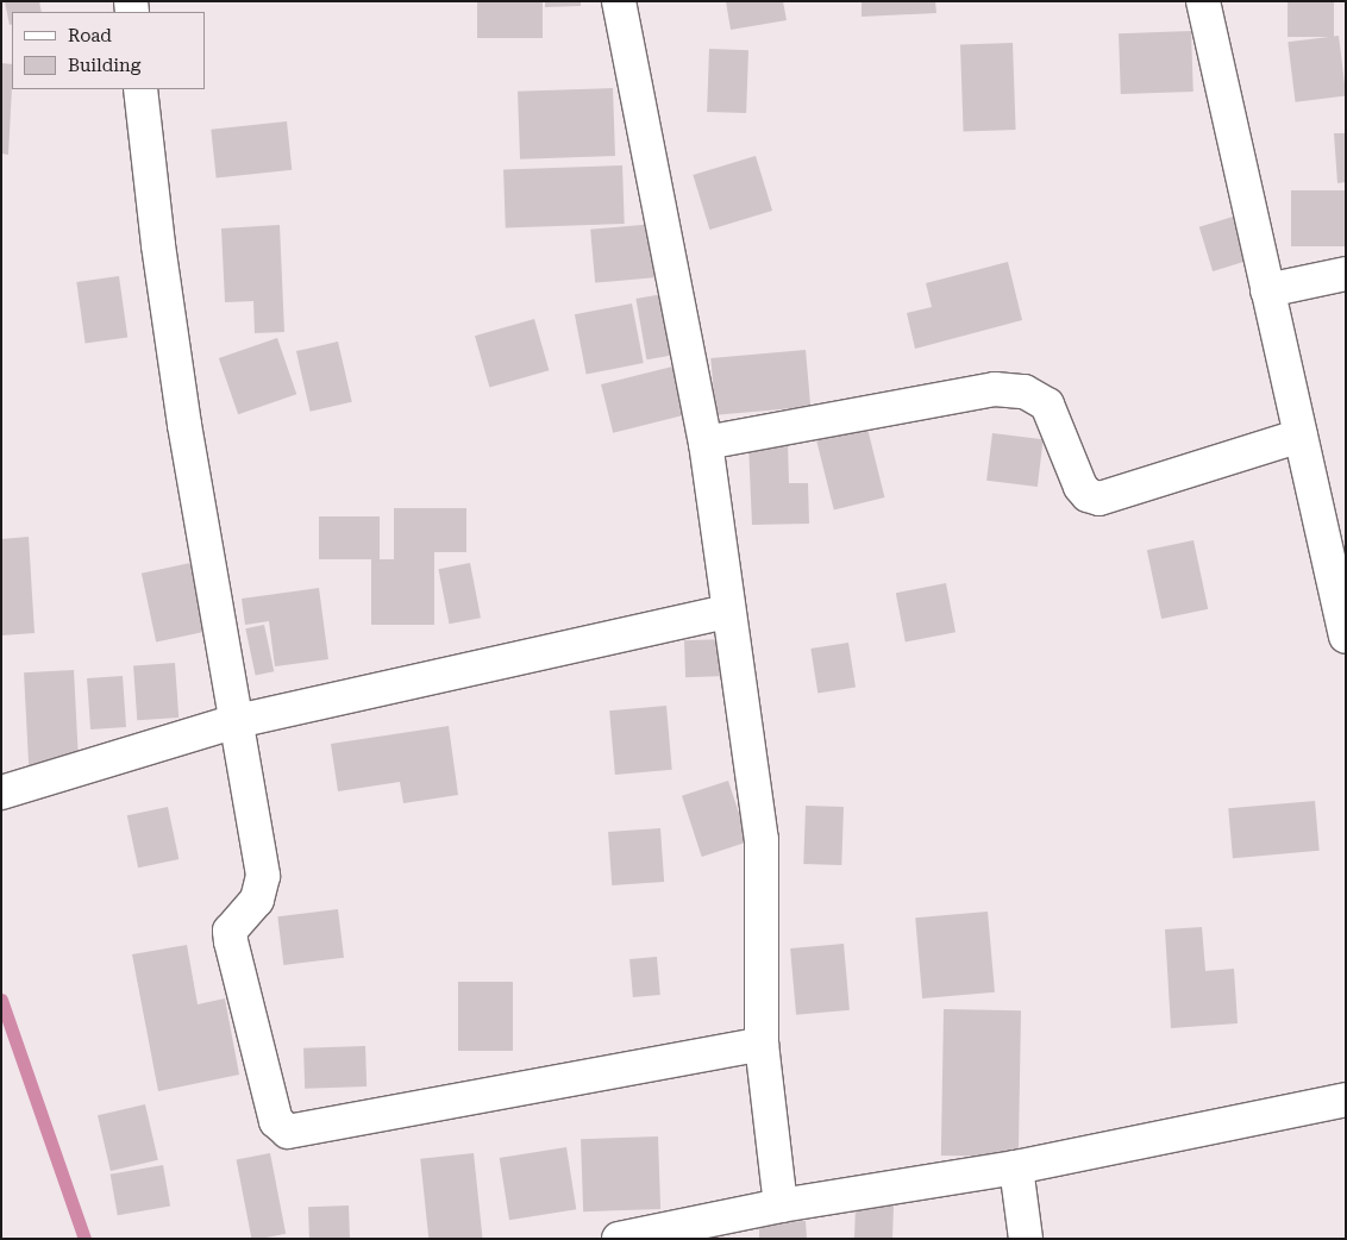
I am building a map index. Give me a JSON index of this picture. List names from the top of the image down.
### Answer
{
  "legend": ["Road", "Building"]
}
